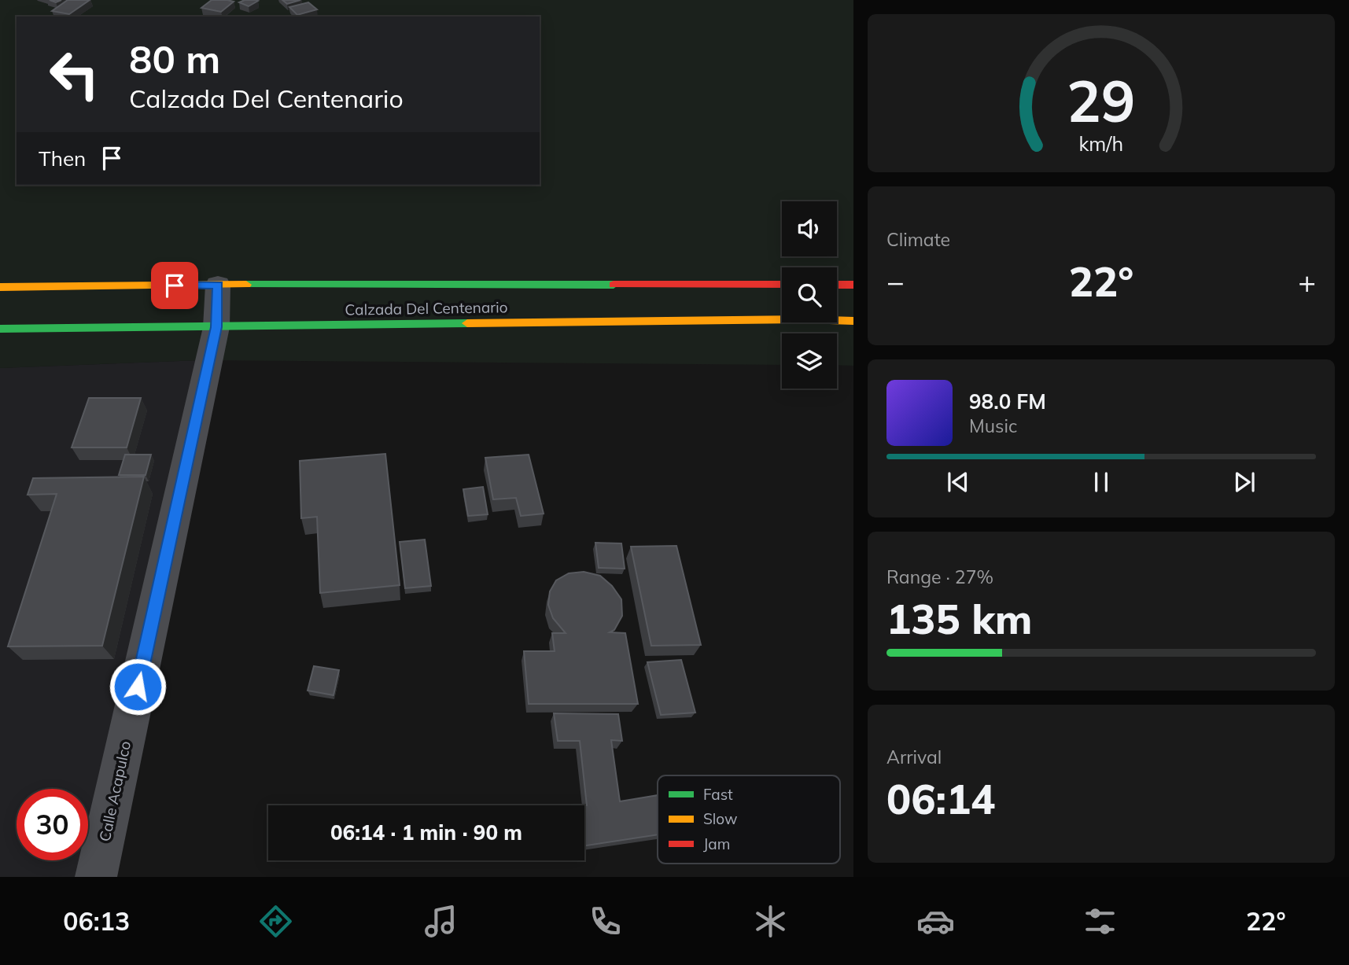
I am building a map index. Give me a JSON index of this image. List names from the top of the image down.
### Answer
{
  "streets": {
    "main road": ["Calzada Del Centenario"],
    "street": ["Calle Acapulco"]
  },
  "crossings": [
    ["Calzada Del Centenario", "Calle Acapulco"]
  ],
  "legend": ["Fast", "Slow", "Jam"],
  "page": {
    "turn": ["80 m", "Calzada Del Centenario"],
    "then": "Then",
    "tile": [
      "Climate",
      ["Range · 27%", "135 km"],
      ["Arrival", "06:14"]
    ],
    "heat": ["−", "22°", "+"],
    "song": ["98.0 FM", "Music"],
    "limit": "30",
    "trip": "06:14 · 1 min · 90 m",
    "tabs": ["06:13", "22°"],
    "gauge": ["29", "km/h"]
  }
}
